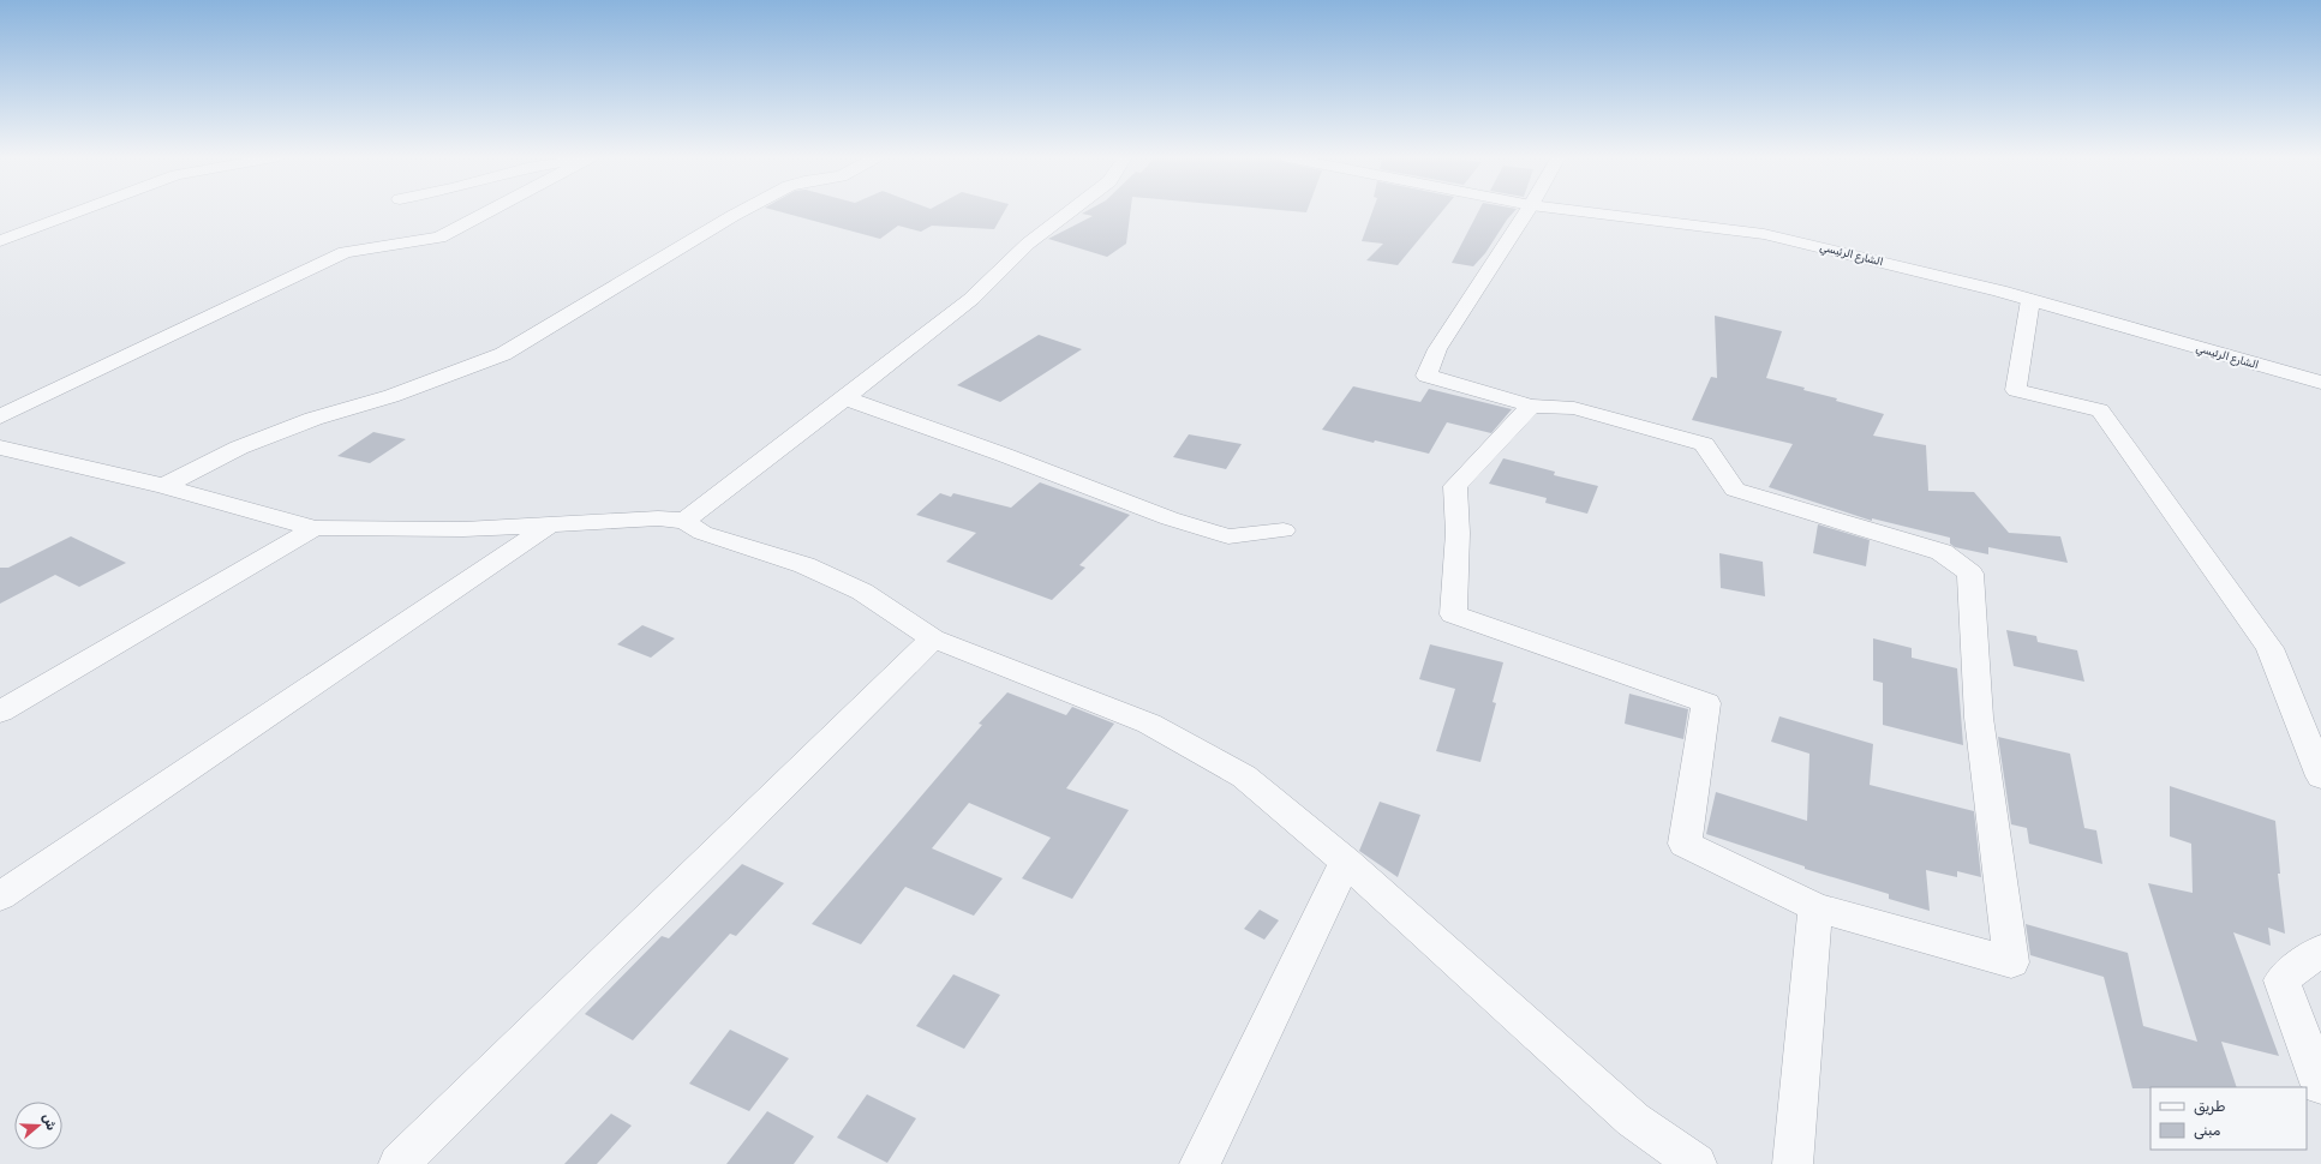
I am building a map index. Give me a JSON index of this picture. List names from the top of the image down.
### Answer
{
  "streets": {
    "street": ["الشارع الرئيسي"]
  },
  "legend": ["طريق", "مبنى"],
  "north": "right"
}
